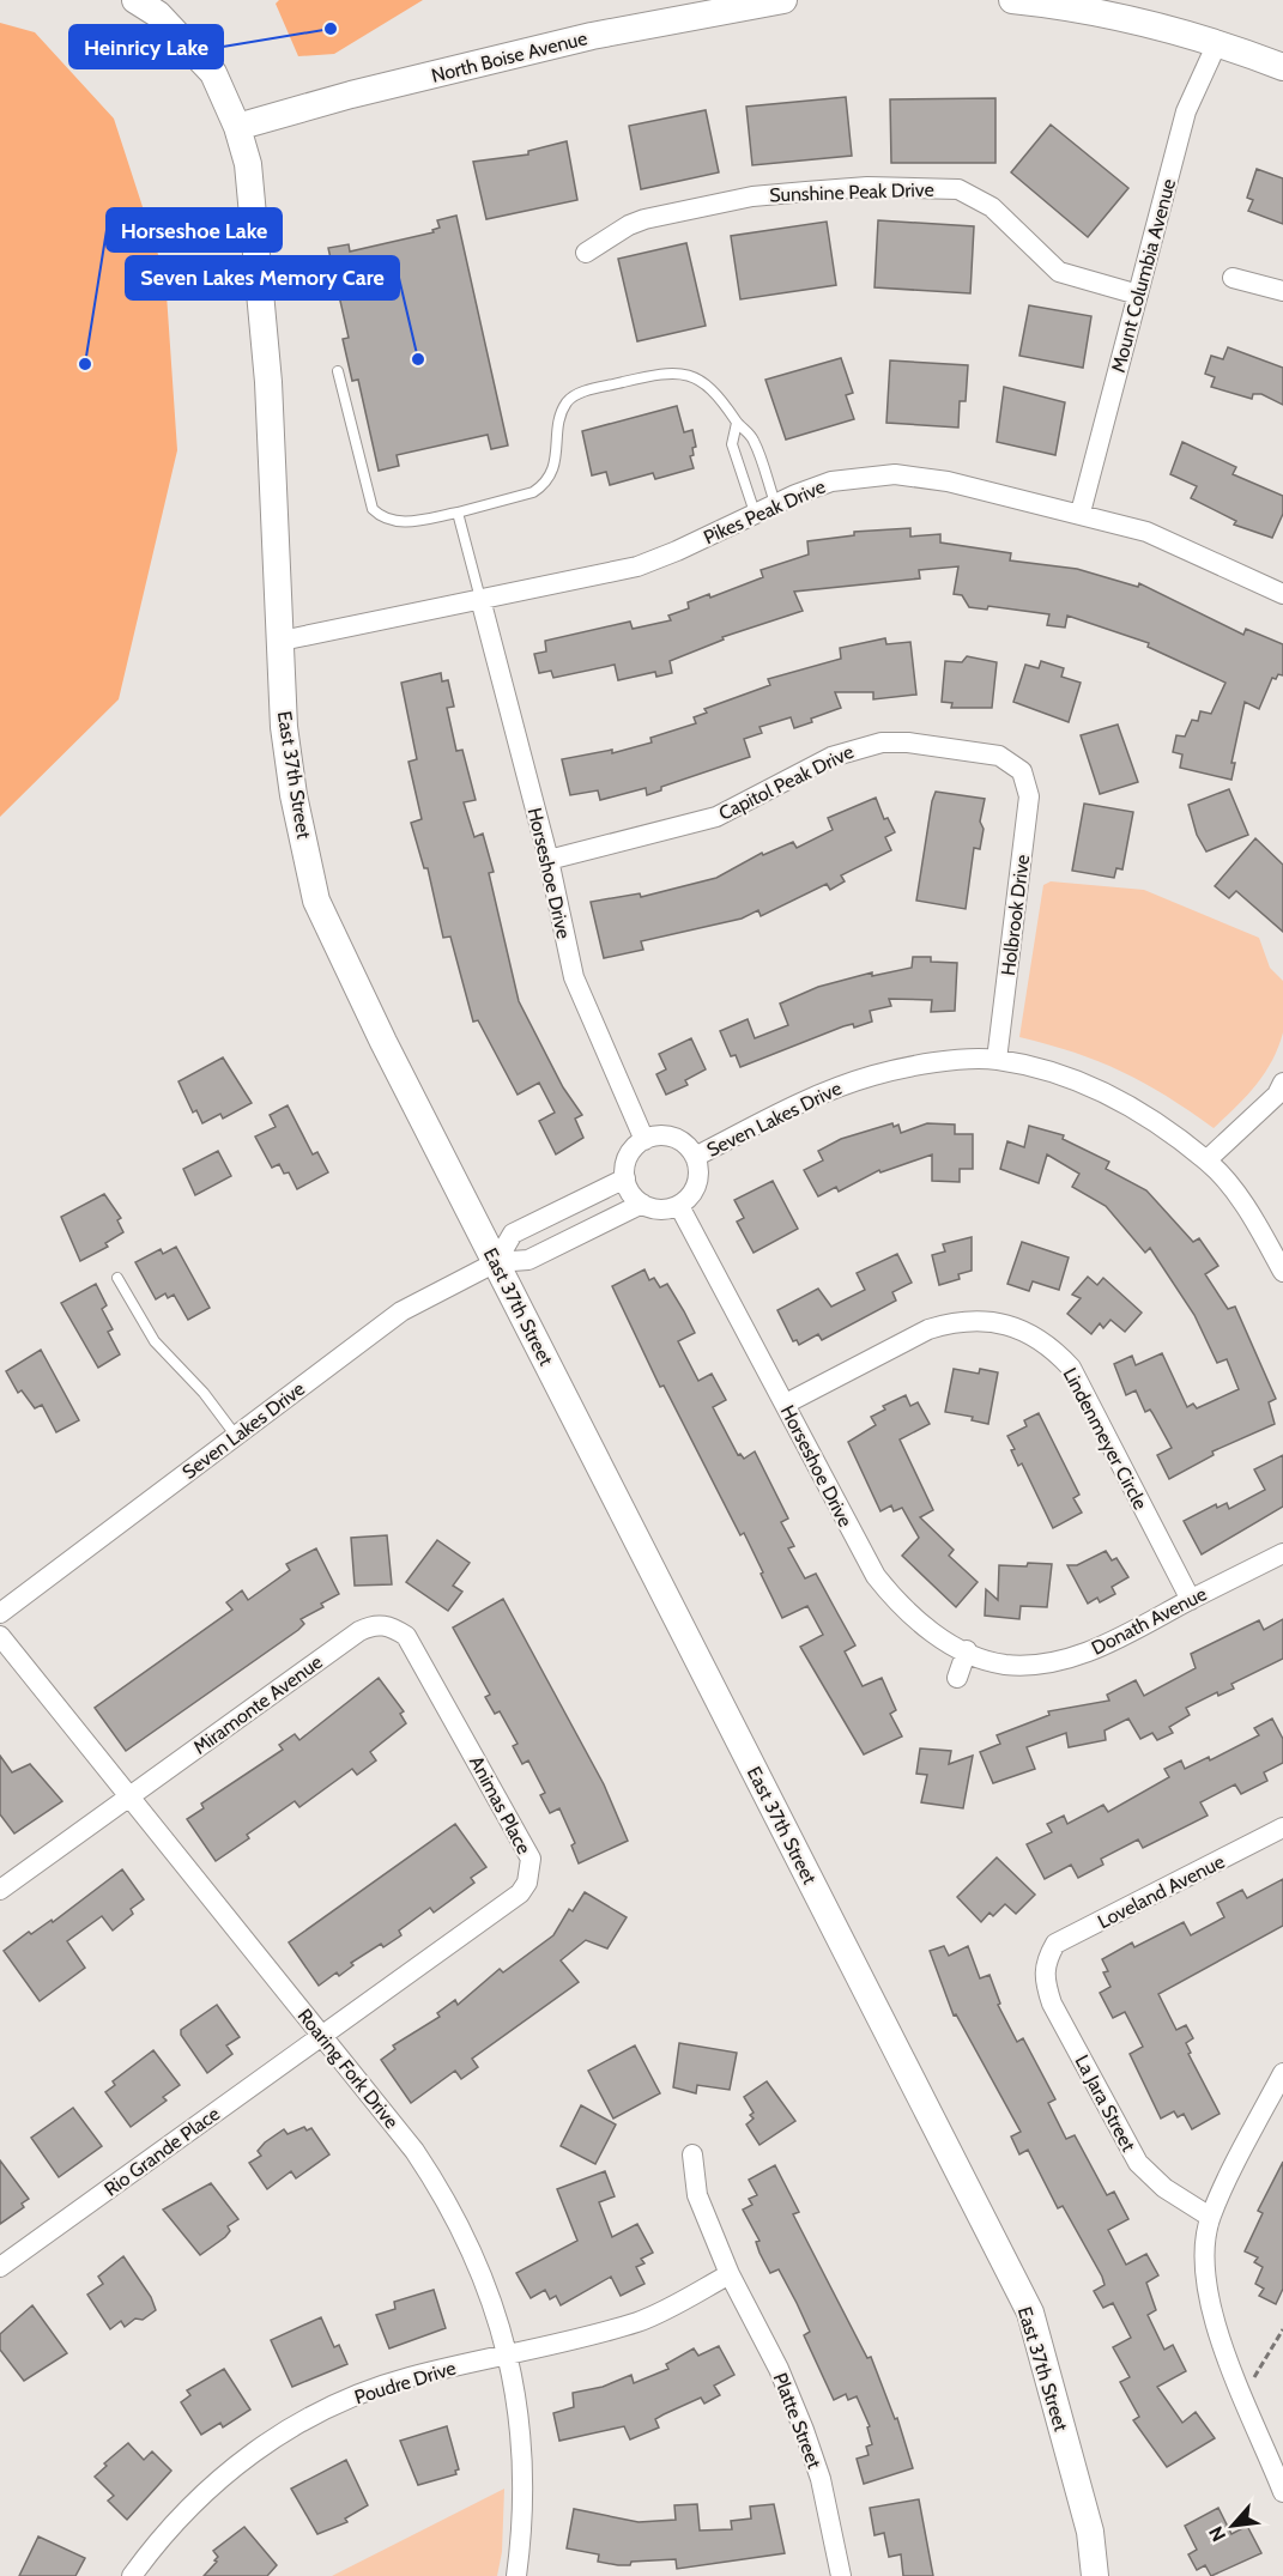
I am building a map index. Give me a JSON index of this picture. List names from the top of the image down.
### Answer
{
  "streets": {
    "main road": ["North Boise Avenue", "East 37th Street"],
    "street": [
      "Sunshine Peak Drive",
      "Mount Columbia Avenue",
      "Pikes Peak Drive",
      "Capitol Peak Drive",
      "Horseshoe Drive",
      "Holbrook Drive",
      "Seven Lakes Drive",
      "Lindenmeyer Circle",
      "Donath Avenue",
      "Miramonte Avenue",
      "Animas Place",
      "Loveland Avenue",
      "Roaring Fork Drive",
      "La Jara Street",
      "Rio Grande Place",
      "Poudre Drive",
      "Platte Street"
    ]
  },
  "crossings": [
    ["North Boise Avenue", "East 37th Street"],
    ["Sunshine Peak Drive", "Mount Columbia Avenue"],
    ["Mount Columbia Avenue", "Pikes Peak Drive"],
    ["Pikes Peak Drive", "East 37th Street"],
    ["Pikes Peak Drive", "Horseshoe Drive"],
    ["East 37th Street", "Seven Lakes Drive"],
    ["Capitol Peak Drive", "Horseshoe Drive"],
    ["Capitol Peak Drive", "Holbrook Drive"],
    ["Horseshoe Drive", "Seven Lakes Drive"],
    ["Horseshoe Drive", "Lindenmeyer Circle"],
    ["Horseshoe Drive", "Donath Avenue"],
    ["Holbrook Drive", "Seven Lakes Drive"],
    ["Lindenmeyer Circle", "Donath Avenue"],
    ["Miramonte Avenue", "Animas Place"],
    ["Miramonte Avenue", "Roaring Fork Drive"],
    ["Animas Place", "Roaring Fork Drive"],
    ["Animas Place", "Rio Grande Place"],
    ["Loveland Avenue", "La Jara Street"],
    ["Roaring Fork Drive", "Rio Grande Place"],
    ["Roaring Fork Drive", "Poudre Drive"],
    ["Poudre Drive", "Platte Street"]
  ],
  "places": ["Heinricy Lake", "Seven Lakes Memory Care", "Horseshoe Lake"],
  "north": "bottom left"
}
